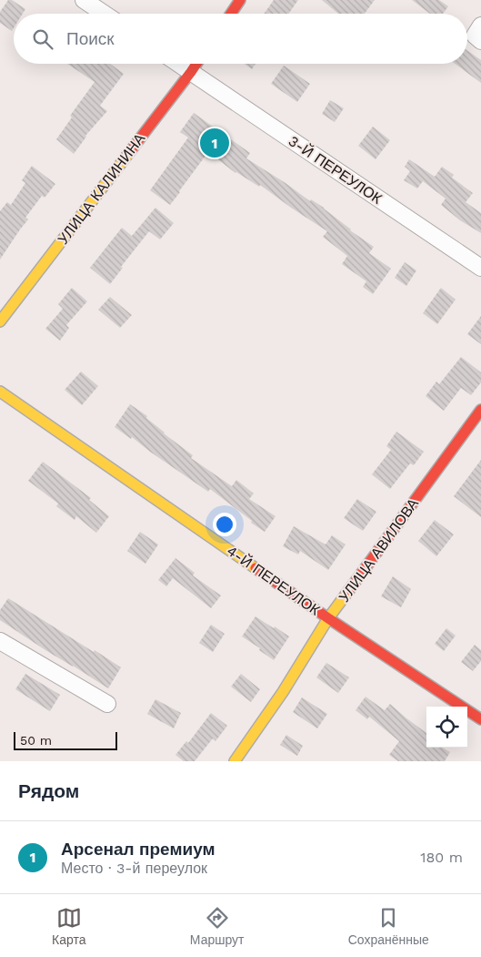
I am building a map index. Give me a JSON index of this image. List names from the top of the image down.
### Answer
{
  "streets": {
    "street": [
      "3-Й ПЕРЕУЛОК",
      "УЛИЦА КАЛИНИНА",
      "УЛИЦА АВИЛОВА",
      "4-Й ПЕРЕУЛОК"
    ]
  },
  "crossings": [
    ["3-Й ПЕРЕУЛОК", "УЛИЦА КАЛИНИНА"],
    ["УЛИЦА АВИЛОВА", "4-Й ПЕРЕУЛОК"]
  ],
  "scale_bar": "50 m",
  "page": {
    "search": "Поиск",
    "pins": "1",
    "scale": "50 m",
    "heading": "Рядом",
    "list": [
      {
        "mark": "1",
        "name": "Арсенал премиум",
        "note": "Место · 3-й переулок",
        "value": "180 m"
      }
    ],
    "nav": ["Карта", "Маршрут", "Сохранённые"]
  }
}
